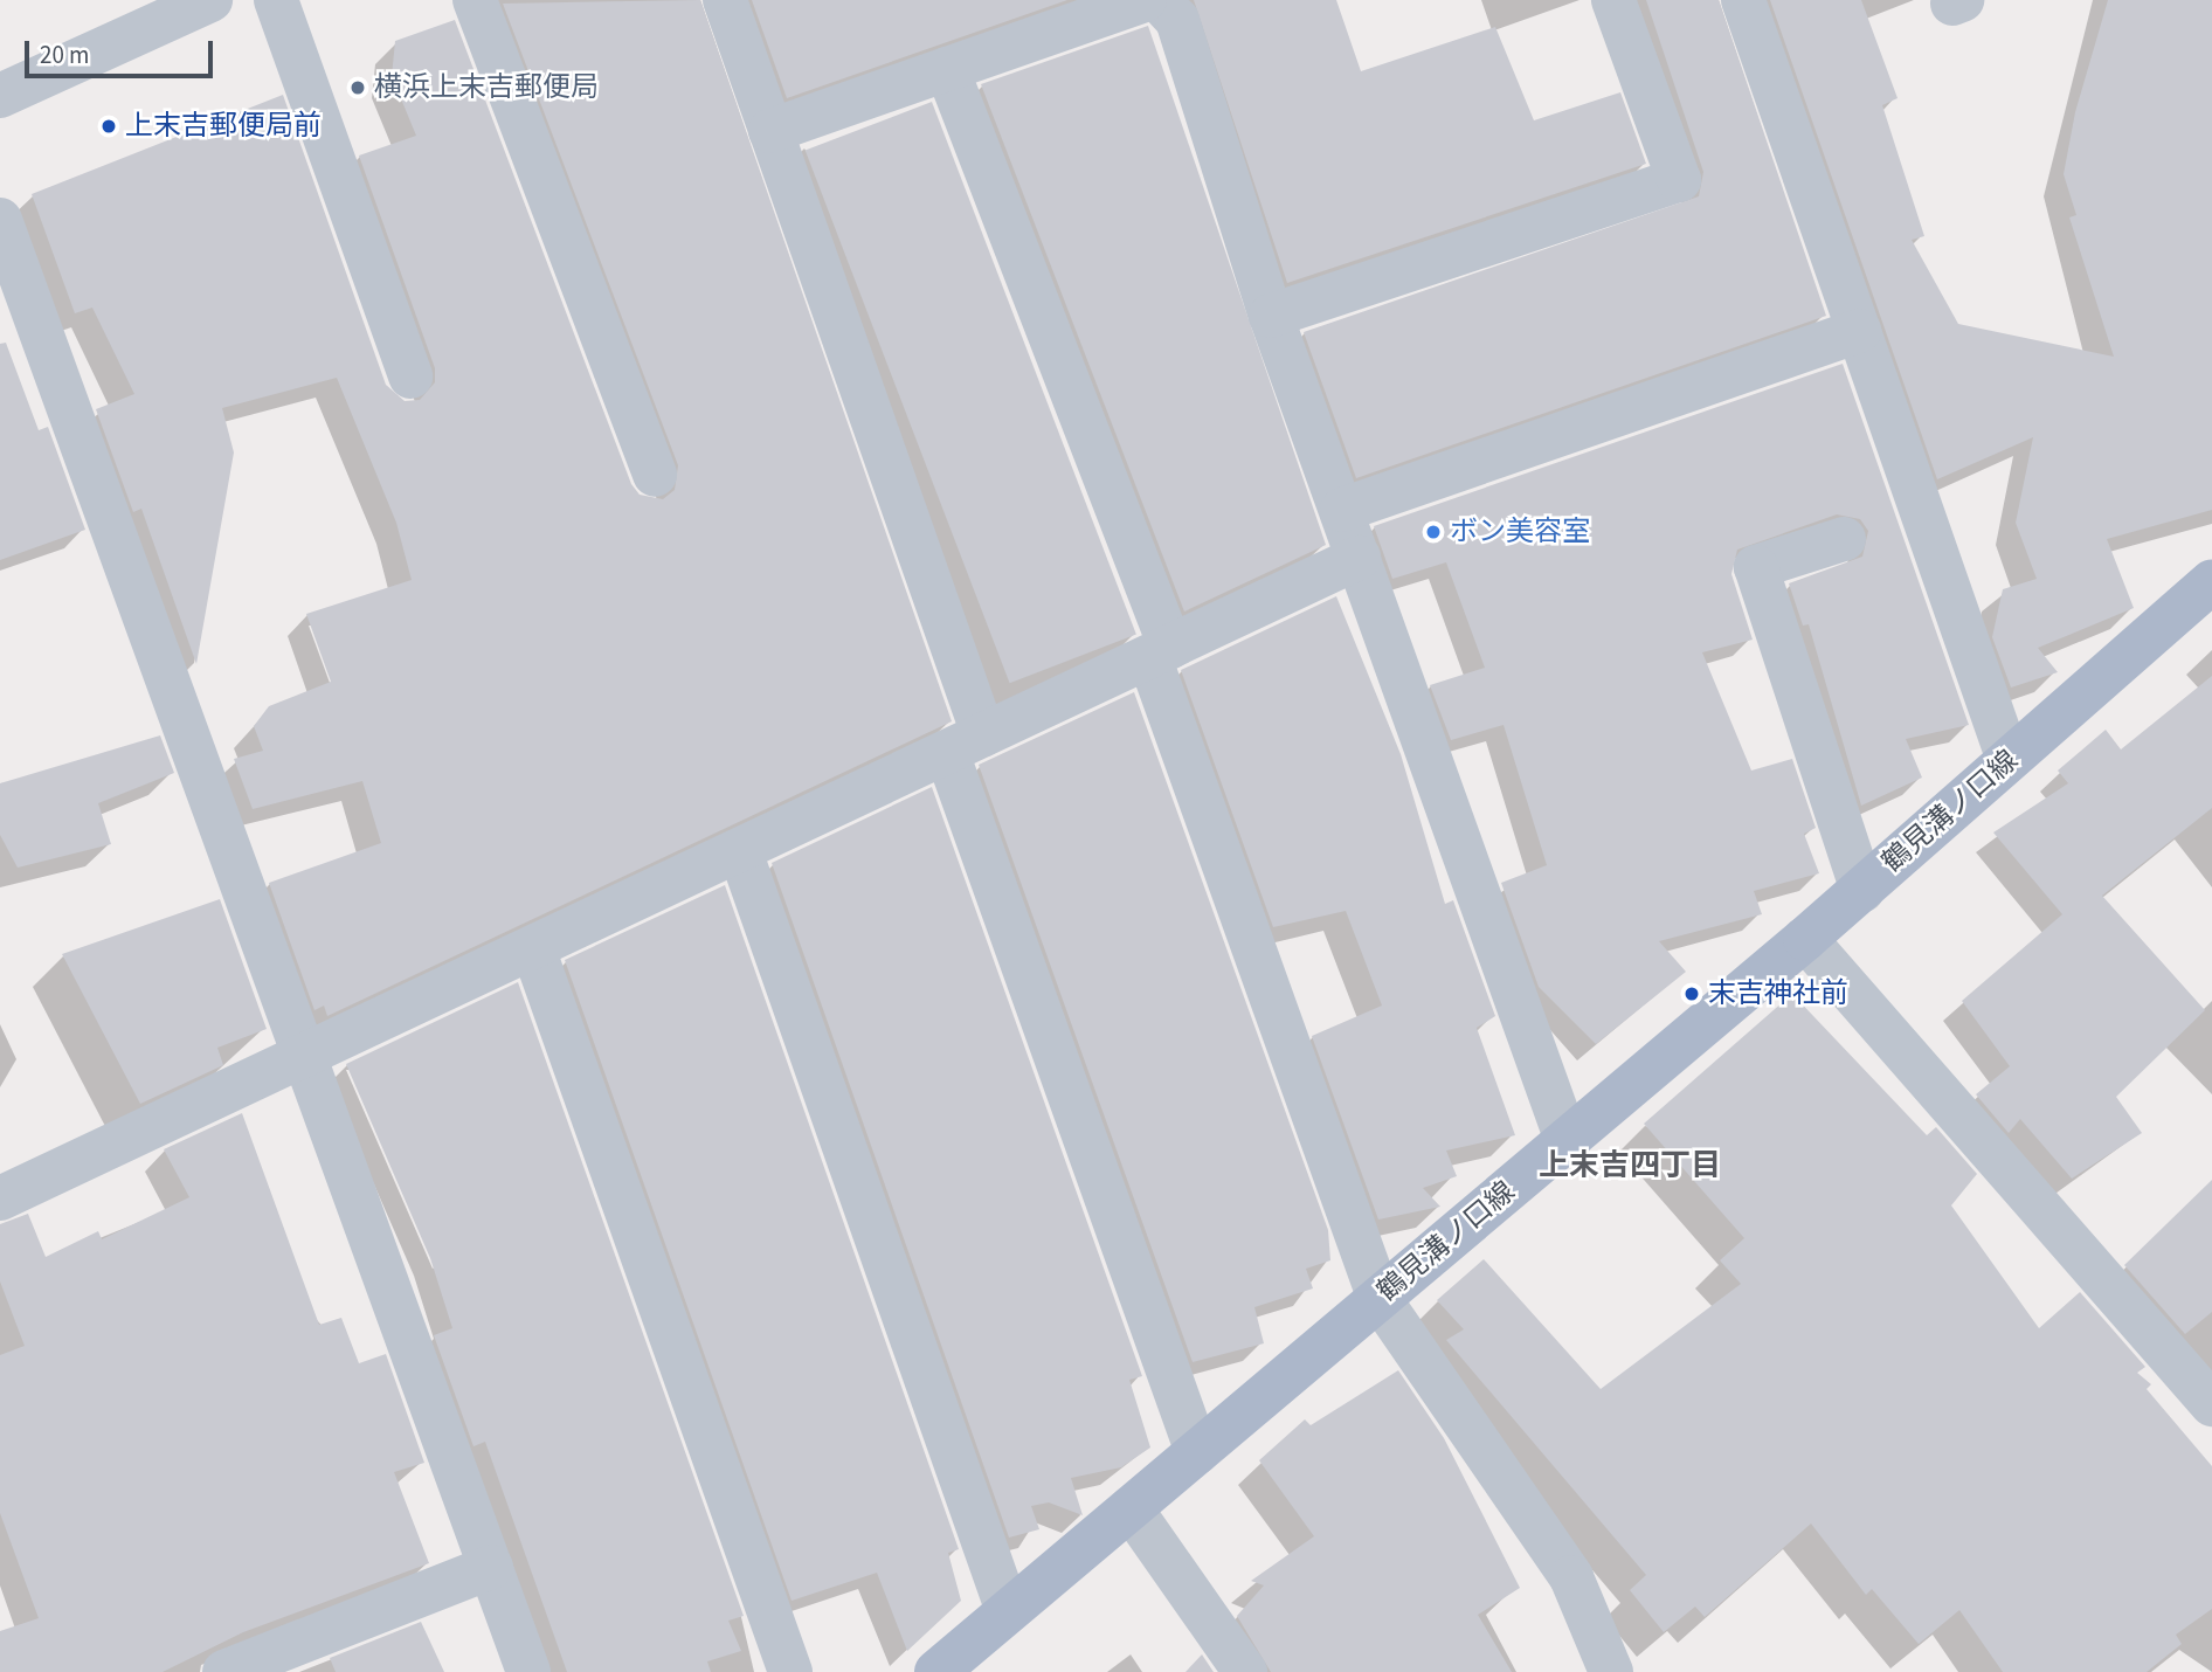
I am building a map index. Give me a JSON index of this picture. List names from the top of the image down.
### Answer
{
  "streets": {
    "main road": ["鶴見溝ノ口線"]
  },
  "districts": ["上末吉四丁目"],
  "places": [
    "横浜上末吉郵便局",
    "上末吉郵便局前",
    "ボン美容室",
    "末吉神社前"
  ],
  "scale_bar": "20 m"
}
